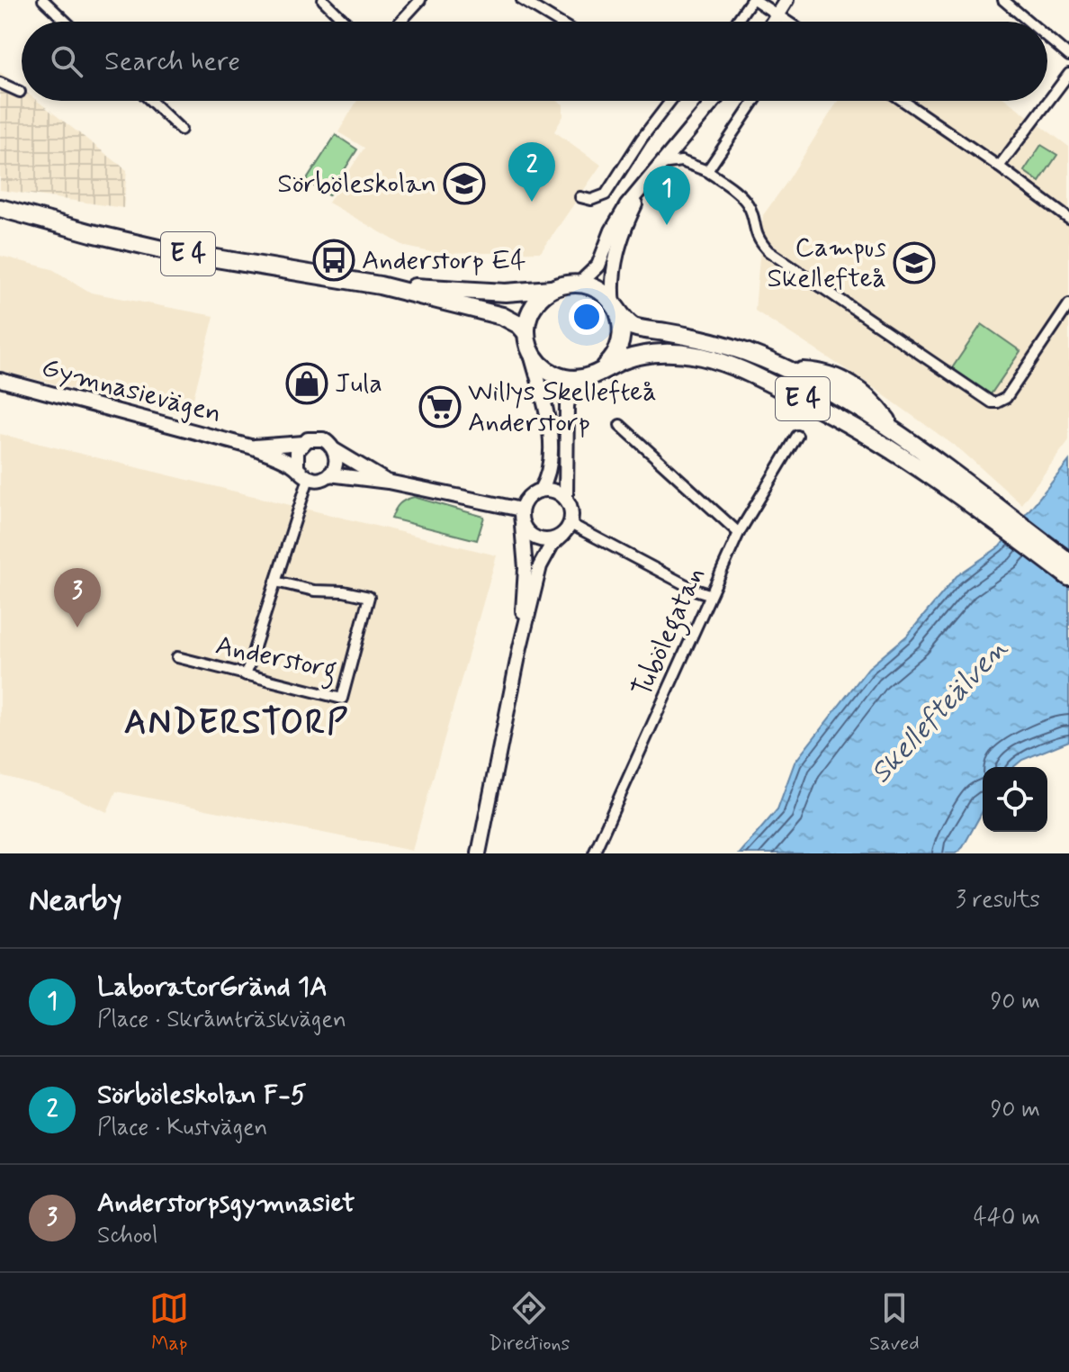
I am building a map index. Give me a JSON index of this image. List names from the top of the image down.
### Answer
{
  "streets": {
    "highway": ["E 4"],
    "main road": ["Gymnasievägen"],
    "street": ["Tubölegatan", "Anderstorg"]
  },
  "districts": ["ANDERSTORP"],
  "water": ["Skellefteälven"],
  "places": {
    "school or university": ["Sörböleskolan", "Campus Skellefteå"],
    "bus stop": ["Anderstorp E4"],
    "shop": ["Jula"],
    "supermarket": ["Willys Skellefteå Anderstorp"]
  },
  "page": {
    "search": "Search here",
    "pins": ["2", "1", "3"],
    "heading": ["Nearby", "3 results"],
    "list": [
      {
        "mark": "1",
        "name": "LaboratorGränd 1A",
        "note": "Place · Skråmträskvägen",
        "value": "90 m"
      },
      {
        "mark": "2",
        "name": "Sörböleskolan F-5",
        "note": "Place · Kustvägen",
        "value": "90 m"
      },
      {
        "mark": "3",
        "name": "Anderstorpsgymnasiet",
        "note": "School",
        "value": "440 m"
      }
    ],
    "nav": ["Map", "Directions", "Saved"]
  }
}
